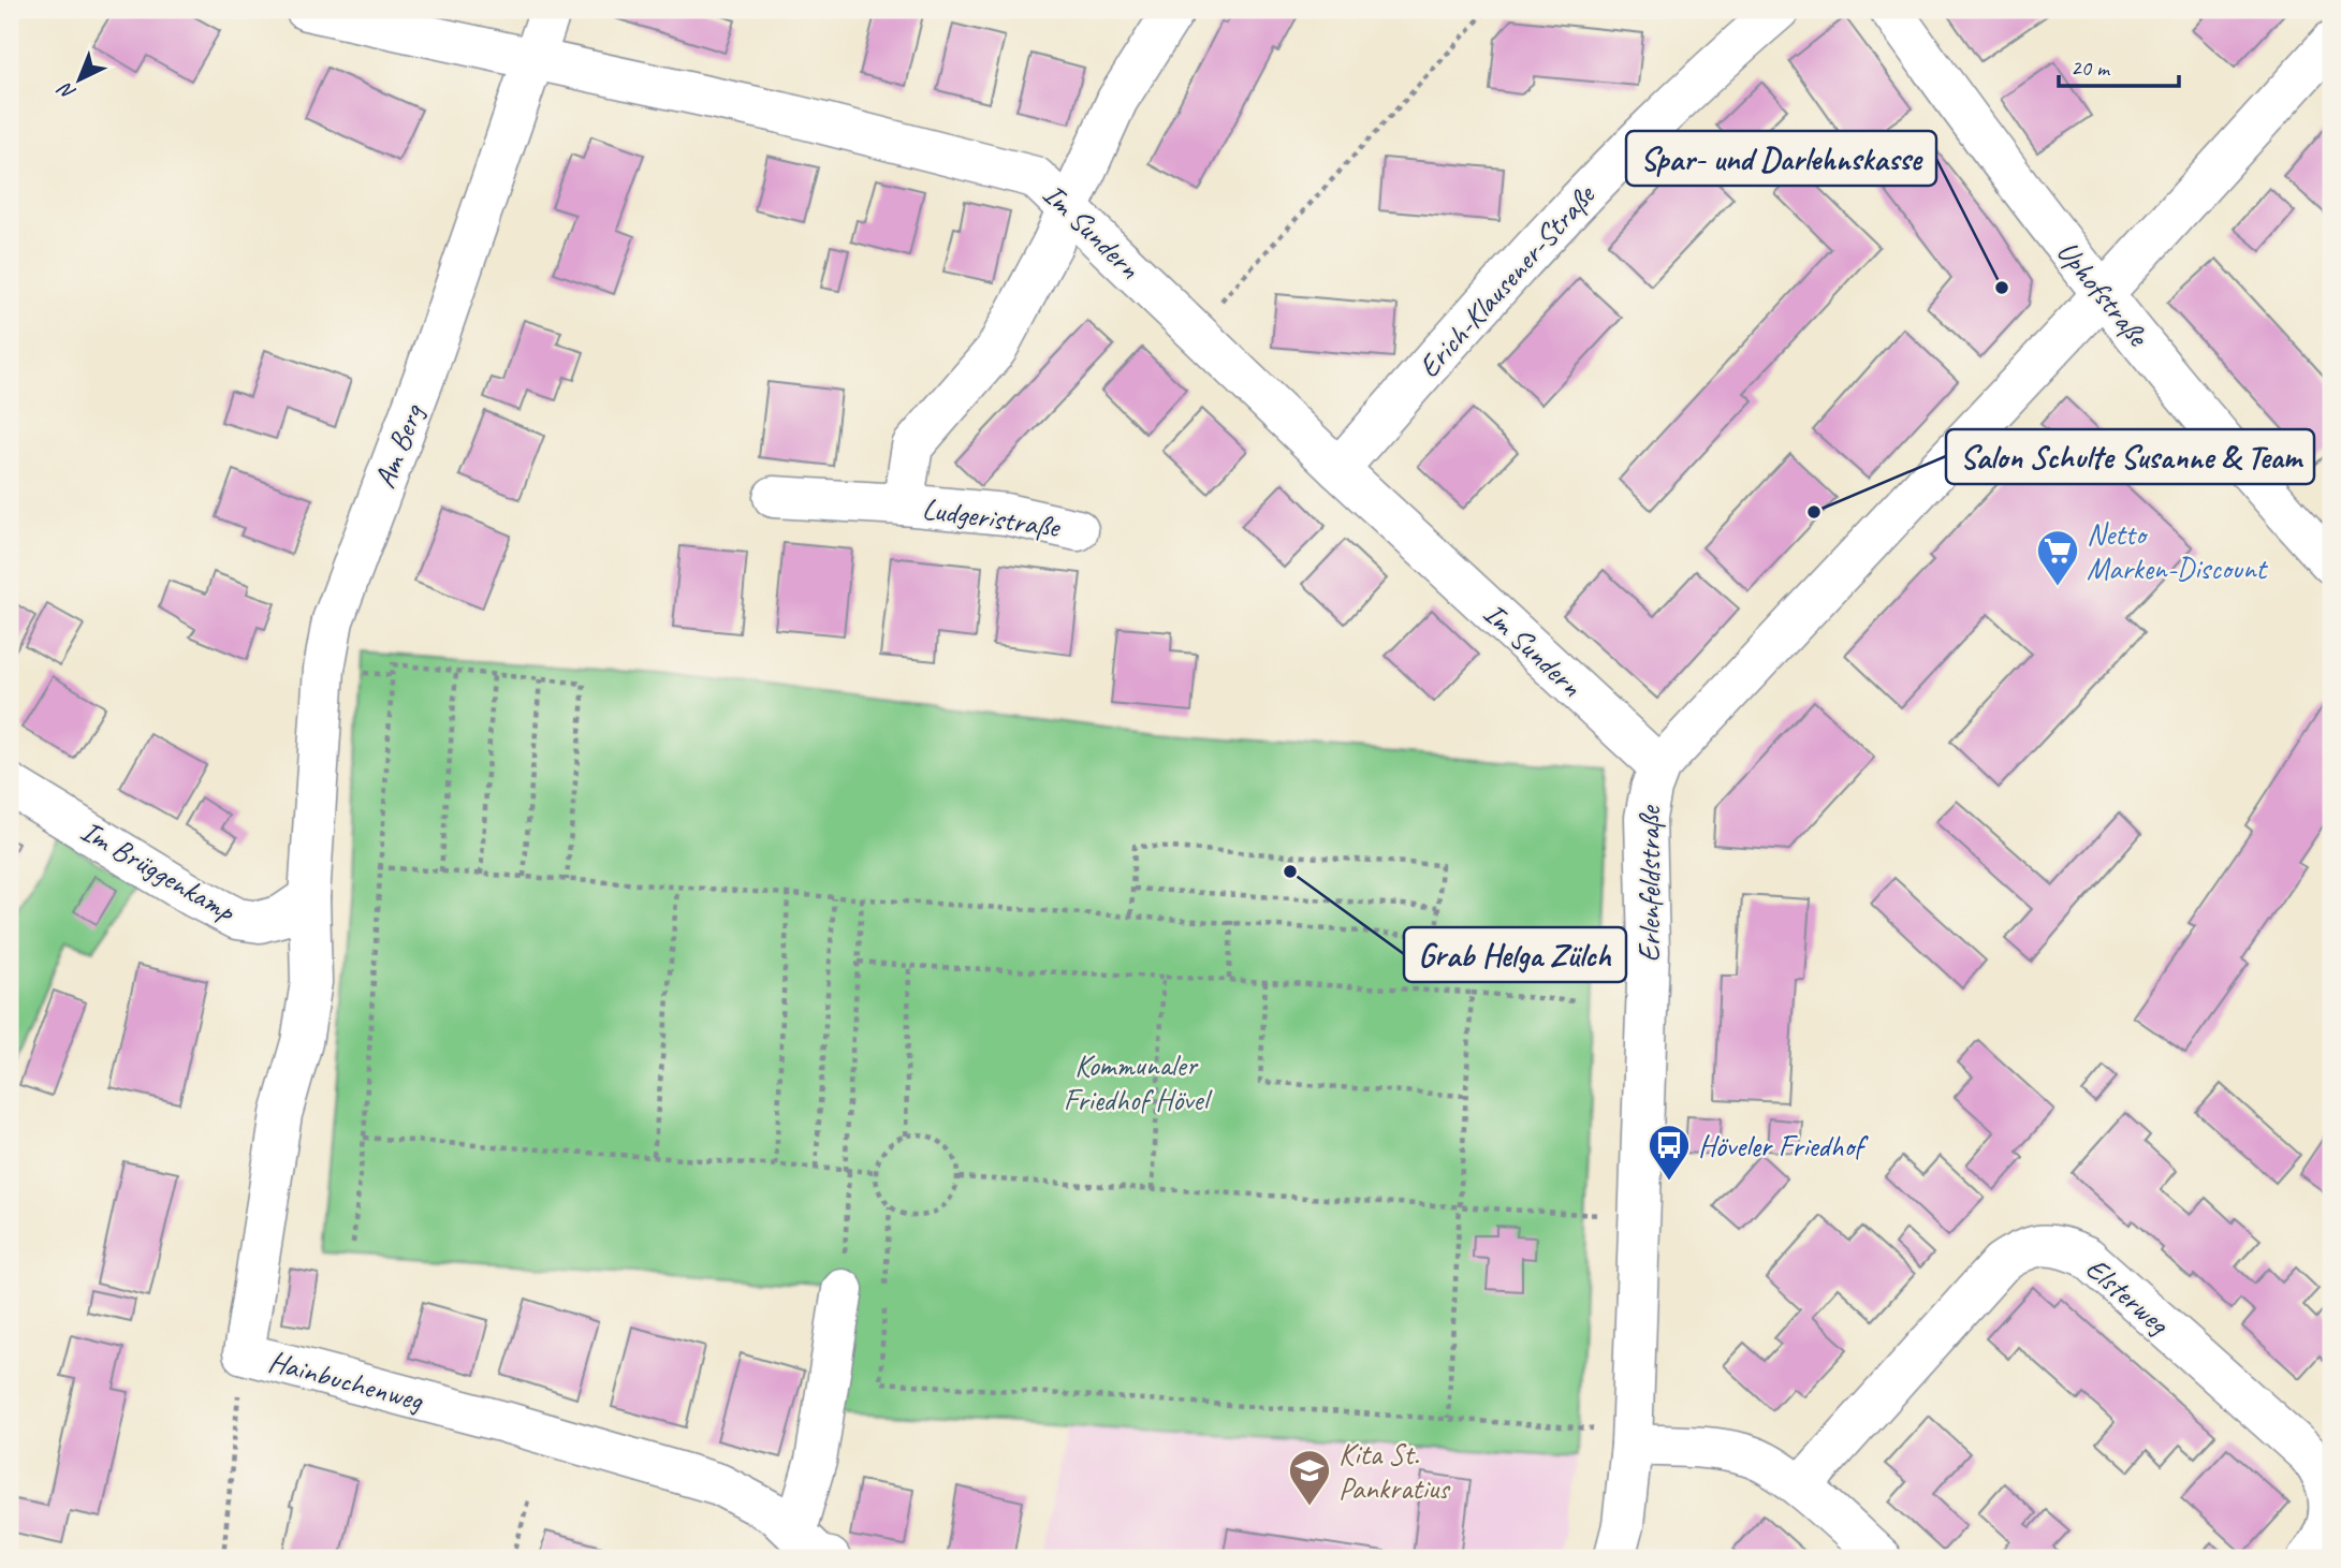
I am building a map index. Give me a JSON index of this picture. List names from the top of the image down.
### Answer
{
  "streets": {
    "street": [
      "Im Sundern",
      "Erich-Klausener-Straße",
      "Uphofstraße",
      "Am Berg",
      "Ludgeristraße",
      "Im Brüggenkamp",
      "Erlenfeldstraße",
      "Elsterweg",
      "Hainbuchenweg"
    ]
  },
  "crossings": [
    ["Im Sundern", "Erich-Klausener-Straße"],
    ["Im Sundern", "Am Berg"],
    ["Im Sundern", "Ludgeristraße"],
    ["Im Sundern", "Erlenfeldstraße"],
    ["Uphofstraße", "Erlenfeldstraße"],
    ["Am Berg", "Im Brüggenkamp"],
    ["Am Berg", "Hainbuchenweg"],
    ["Im Brüggenkamp", "Hainbuchenweg"]
  ],
  "parks": ["Kommunaler Friedhof Hövel"],
  "places": {
    "other": ["Spar- und Darlehnskasse", "Salon Schulte Susanne & Team", "Grab Helga Zülch"],
    "supermarket": ["Netto Marken-Discount"],
    "bus stop": ["Höveler Friedhof"],
    "school or university": ["Kita St. Pankratius"]
  },
  "scale_bar": "20 m",
  "north": "bottom left"
}
